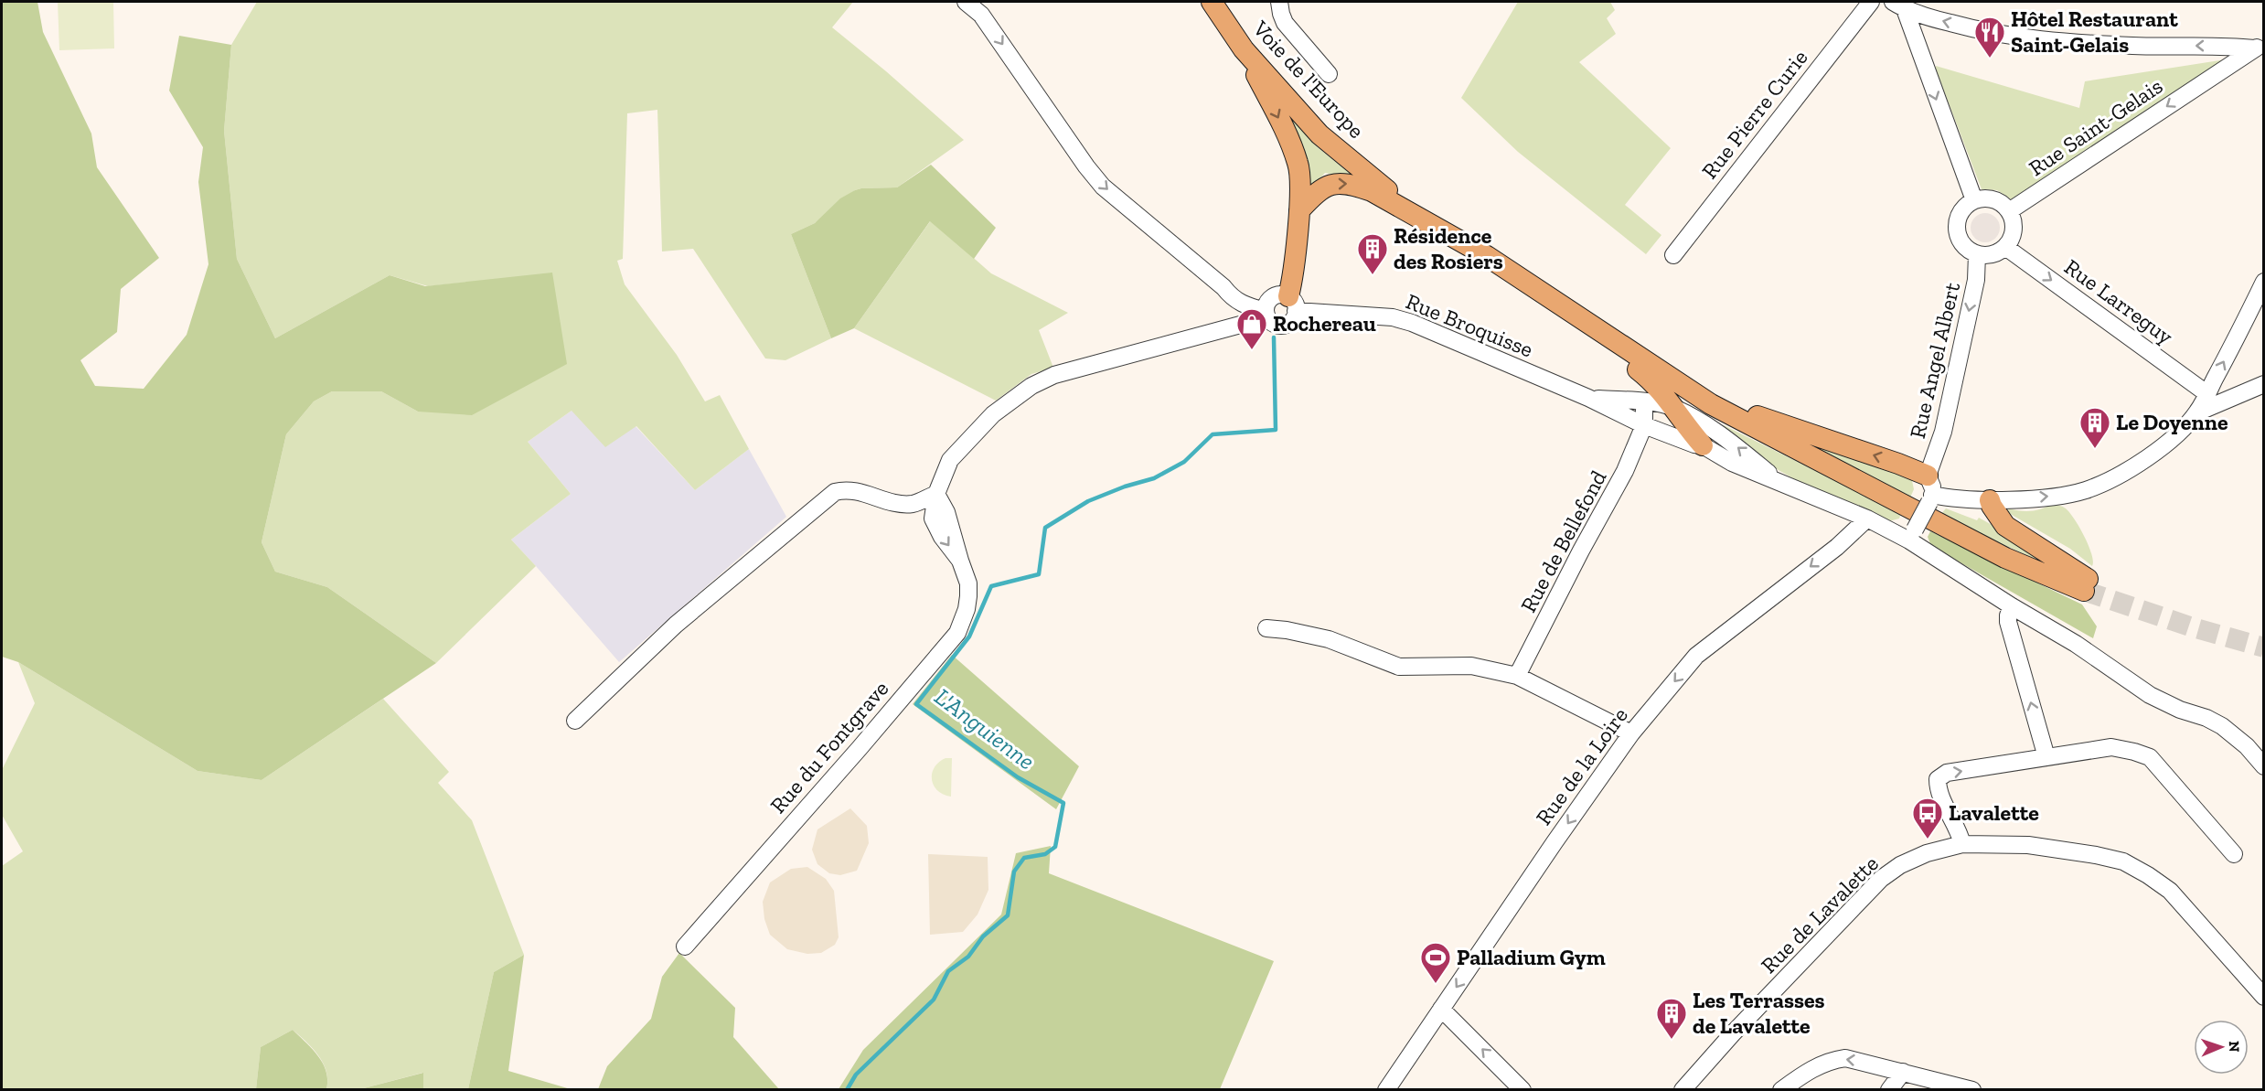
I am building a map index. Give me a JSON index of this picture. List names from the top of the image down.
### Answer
{
  "streets": {
    "main road": ["Voie de l'Europe"],
    "street": [
      "Rue Pierre Curie",
      "Rue Saint-Gelais",
      "Rue Larreguy",
      "Rue Broquisse",
      "Rue Angel Albert",
      "Rue de Bellefond",
      "Rue du Fontgrave",
      "Rue de la Loire",
      "Rue de Lavalette"
    ]
  },
  "crossings": [
    ["Rue Saint-Gelais", "Rue Larreguy"],
    ["Rue Saint-Gelais", "Rue Angel Albert"],
    ["Rue Larreguy", "Rue Angel Albert"],
    ["Rue Broquisse", "Rue Angel Albert"],
    ["Rue Broquisse", "Rue de Bellefond"],
    ["Rue Broquisse", "Rue du Fontgrave"],
    ["Rue Broquisse", "Rue de la Loire"]
  ],
  "one_way": [
    "Rue Saint-Gelais",
    "Rue Larreguy",
    "Rue Angel Albert",
    "Rue de la Loire"
  ],
  "water": ["L'Anguienne"],
  "places": {
    "restaurant": ["Hôtel Restaurant Saint-Gelais"],
    "building": ["Résidence des Rosiers", "Le Doyenne", "Les Terrasses de Lavalette"],
    "shop": ["Rochereau"],
    "bus stop": ["Lavalette"],
    "sports": ["Palladium Gym"]
  },
  "north": "right"
}
